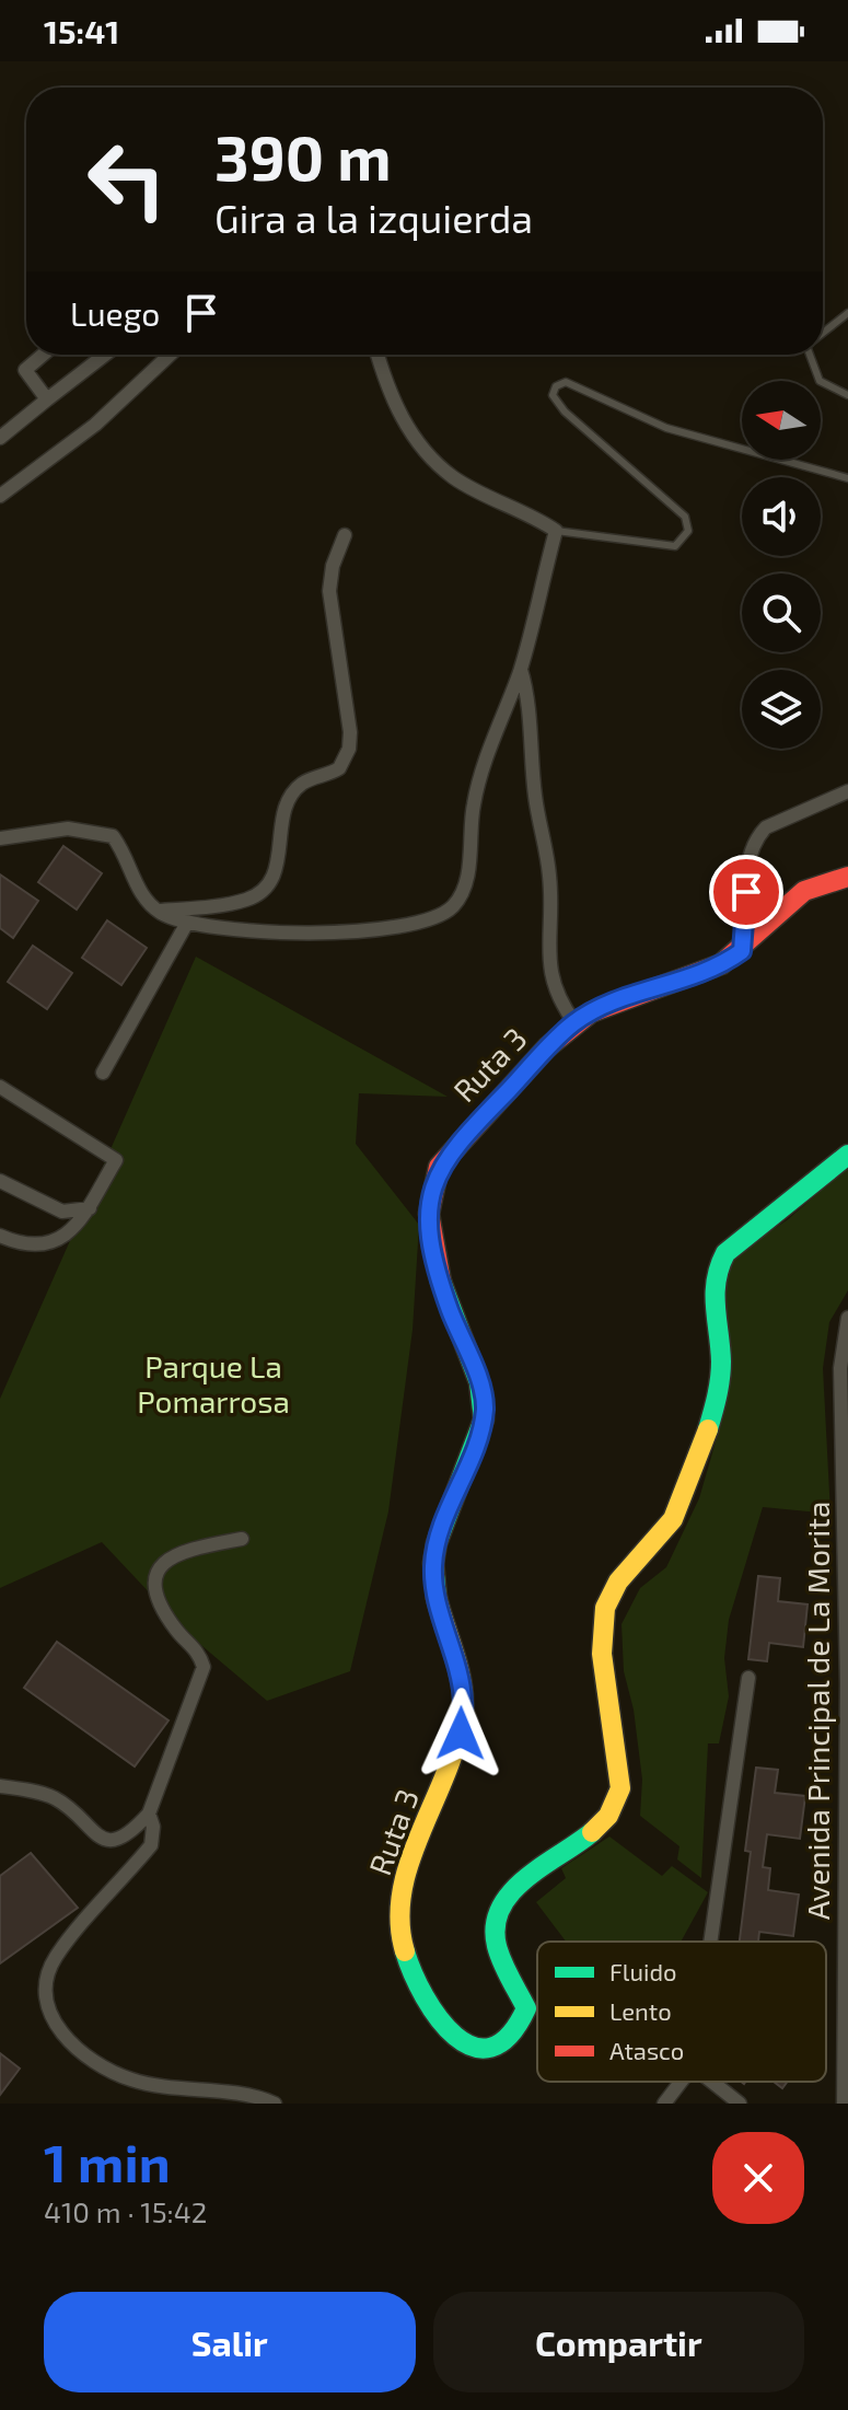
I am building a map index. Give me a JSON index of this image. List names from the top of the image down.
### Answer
{
  "streets": {
    "street": ["Ruta 3", "Avenida Principal de La Morita"]
  },
  "parks": ["Parque La Pomarrosa"],
  "legend": ["Fluido", "Lento", "Atasco"],
  "north": "left",
  "page": {
    "status": "15:41",
    "turn": ["390 m", "Gira a la izquierda"],
    "then": "Luego",
    "heading": ["1 min", "410 m · 15:42"],
    "buttons": ["Salir", "Compartir"]
  }
}
